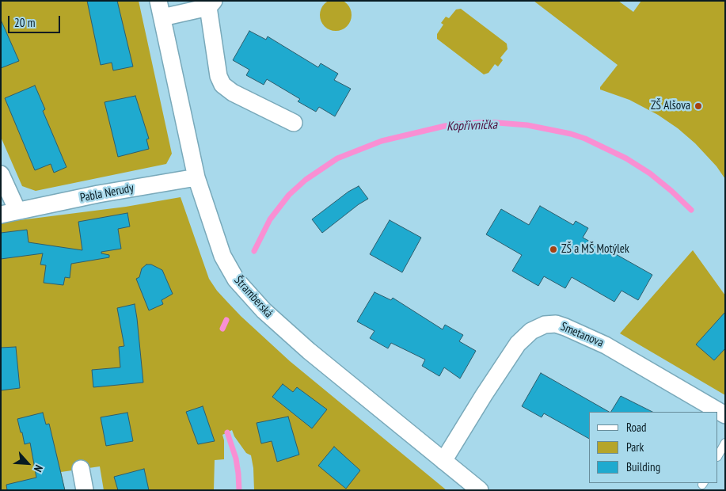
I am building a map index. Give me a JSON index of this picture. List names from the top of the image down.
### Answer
{
  "streets": {
    "street": ["Pabla Nerudy", "Štramberská", "Smetanova"]
  },
  "crossings": [
    ["Pabla Nerudy", "Štramberská"],
    ["Štramberská", "Smetanova"]
  ],
  "water": ["Kopřivnička"],
  "places": ["ZŠ Alšova", "ZŠ a MŠ Motýlek"],
  "legend": ["Road", "Park", "Building"],
  "scale_bar": "20 m",
  "north": "bottom right"
}
